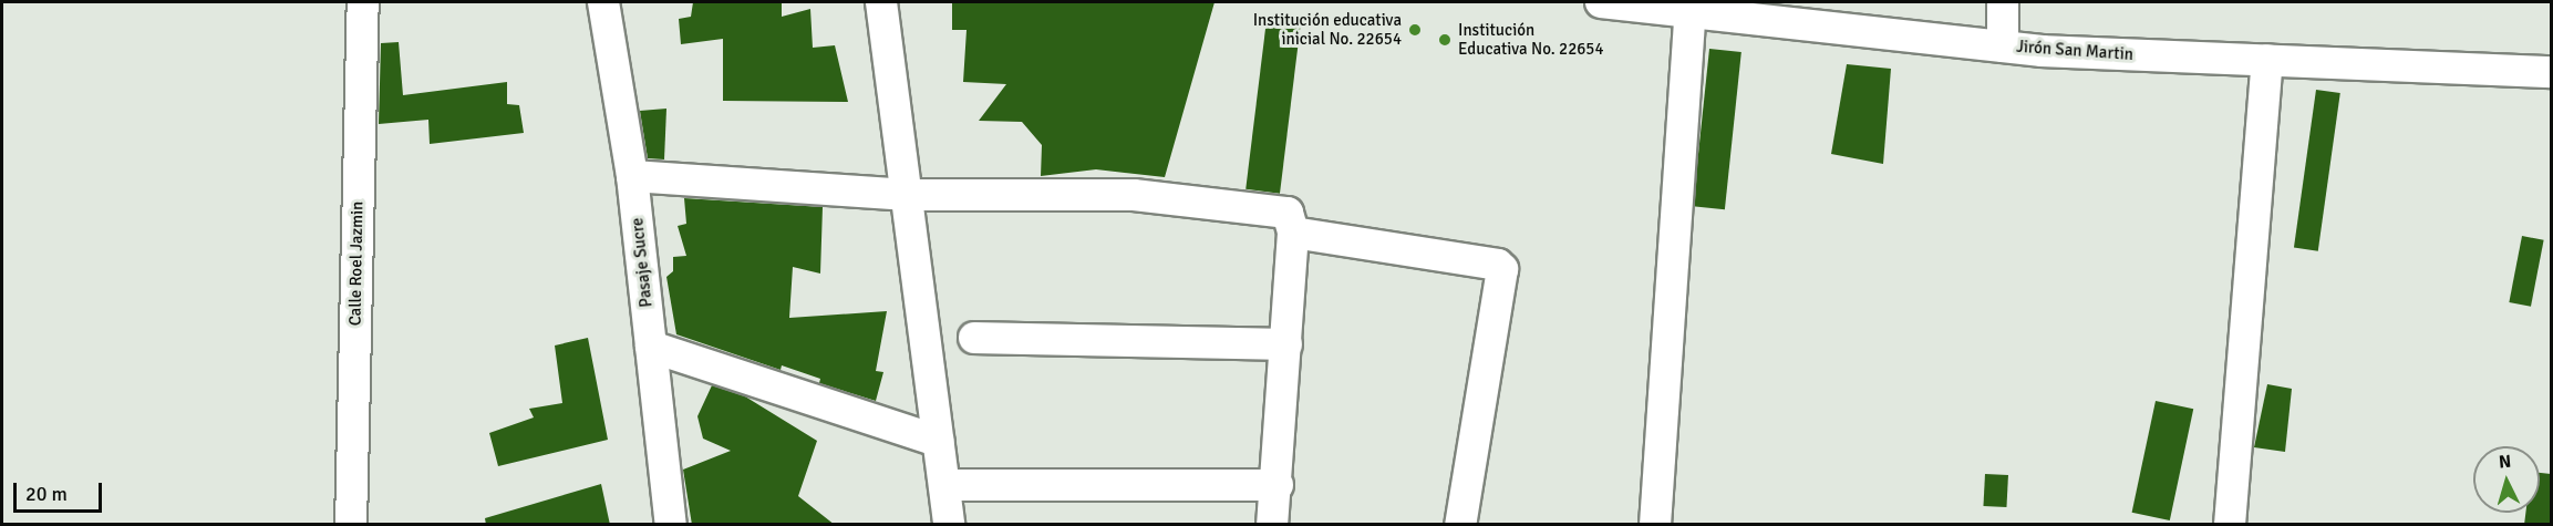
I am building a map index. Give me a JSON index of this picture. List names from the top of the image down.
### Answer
{
  "streets": {
    "street": ["Jirón San Martin", "Pasaje Sucre", "Calle Roel Jazmin"]
  },
  "places": ["Institución educativa inicial No. 22654", "Institución Educativa No. 22654"],
  "scale_bar": "20 m",
  "north": "top"
}
